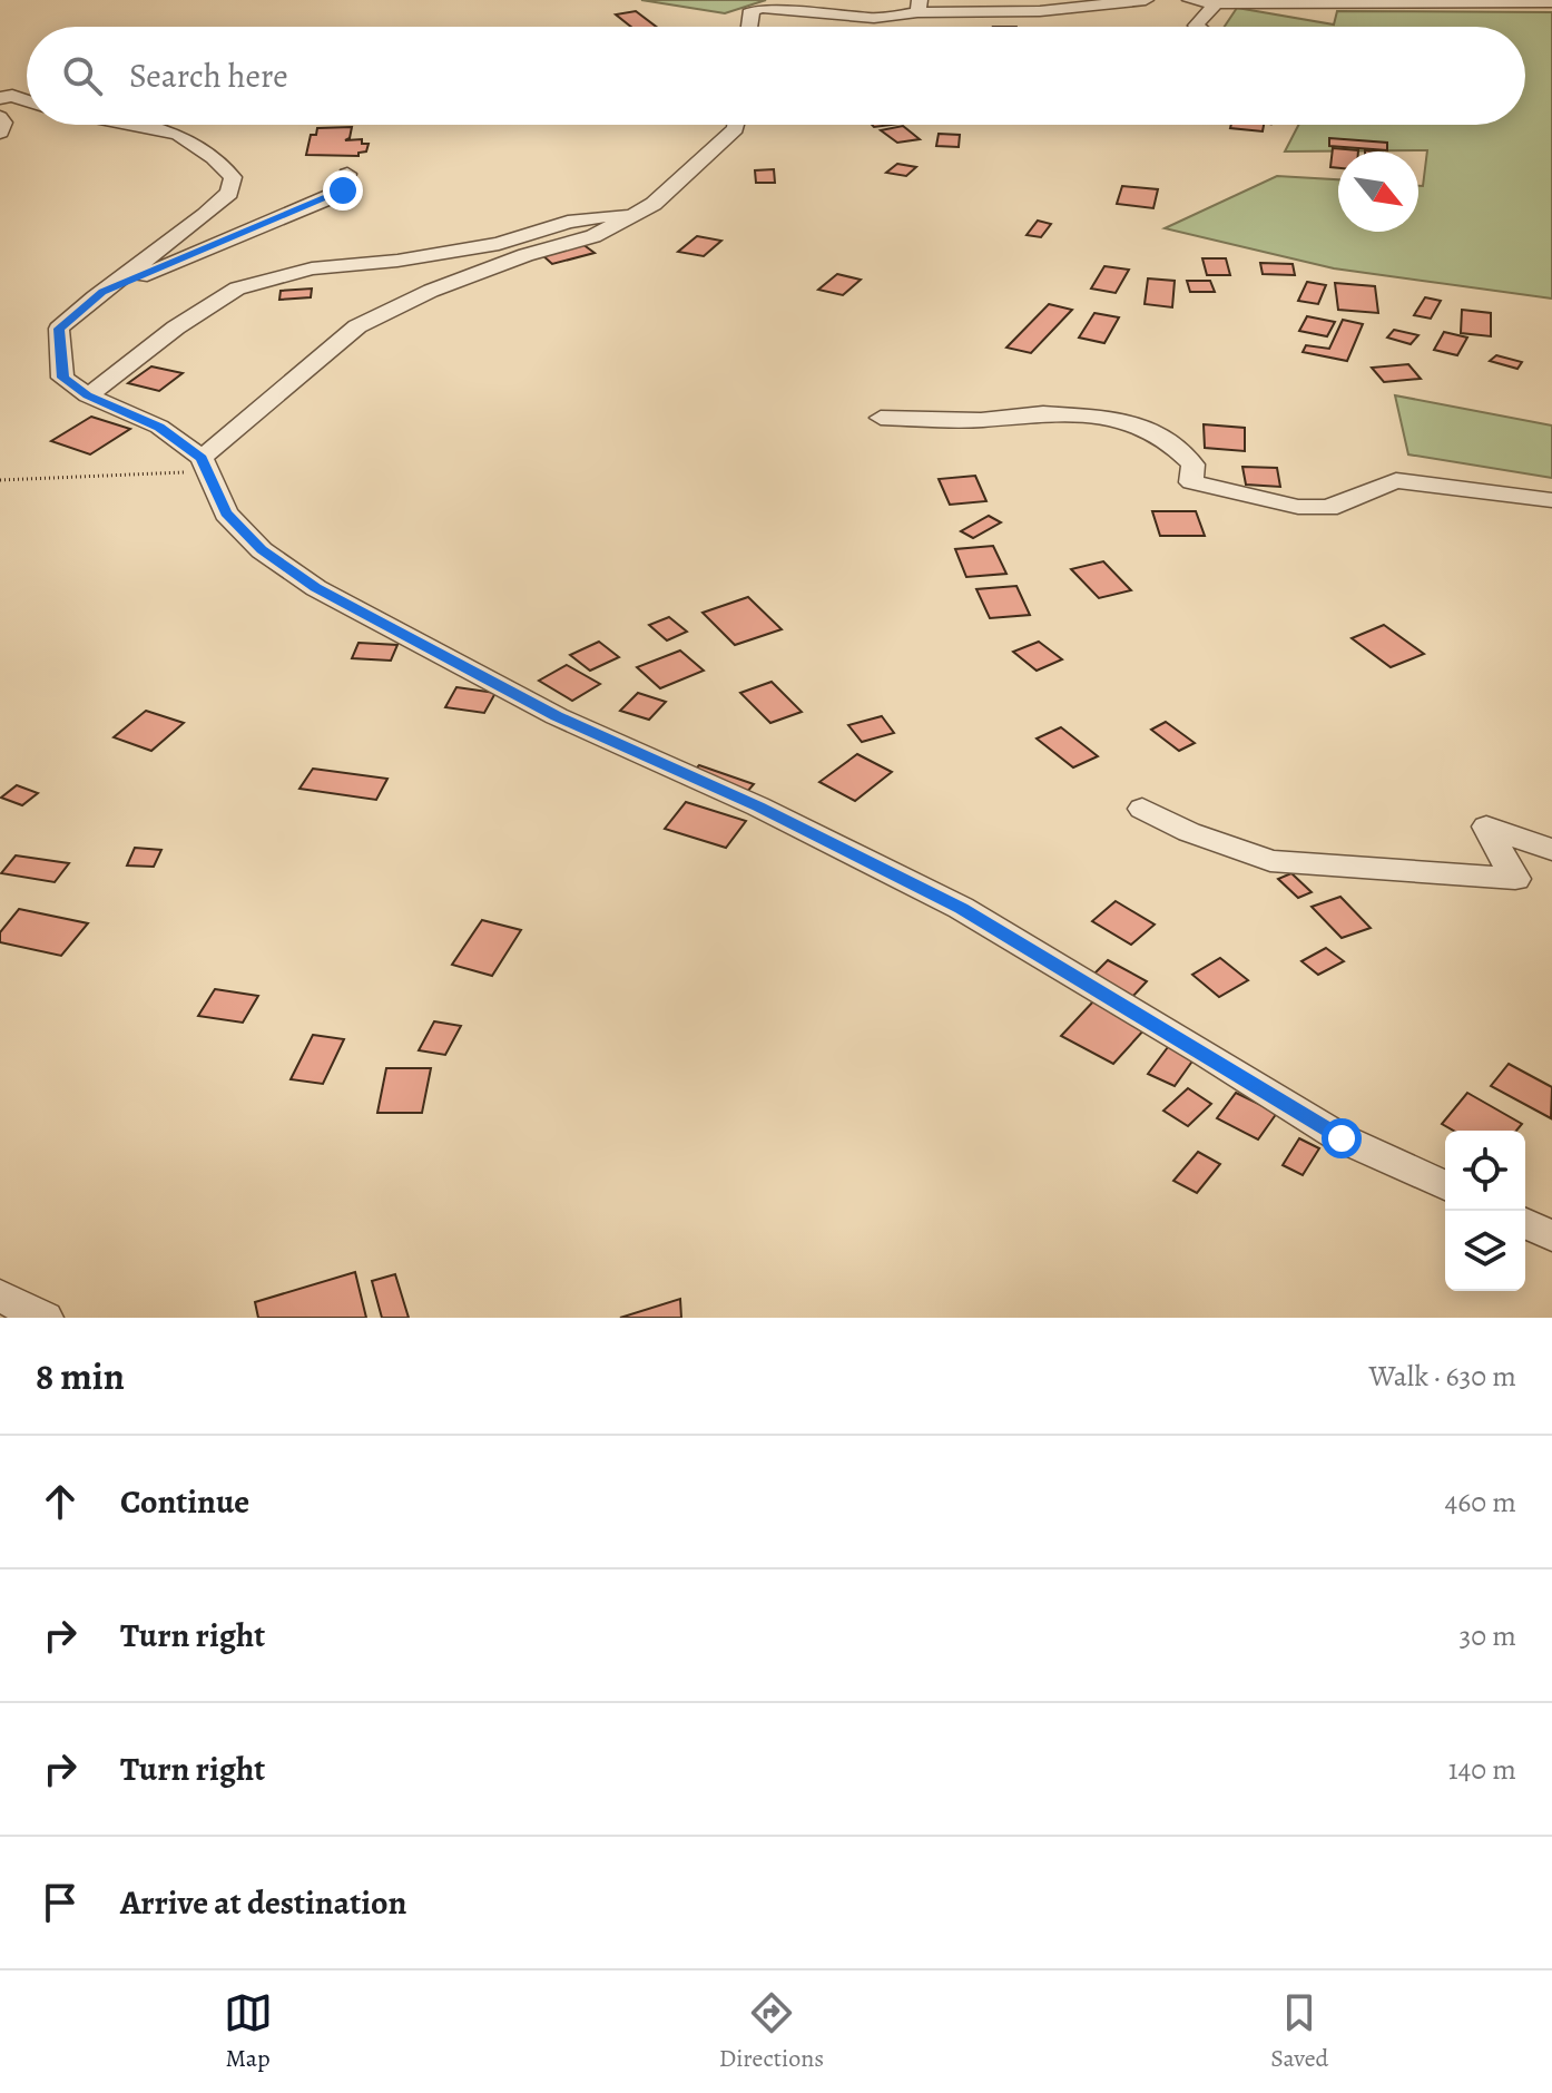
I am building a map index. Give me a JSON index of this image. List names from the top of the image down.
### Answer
{
  "north": "bottom right",
  "page": {
    "search": "Search here",
    "heading": ["8 min", "Walk · 630 m"],
    "list": [
      ["Continue", "460 m"],
      ["Turn right", "30 m"],
      ["Turn right", "140 m"],
      "Arrive at destination"
    ],
    "nav": ["Map", "Directions", "Saved"]
  }
}
